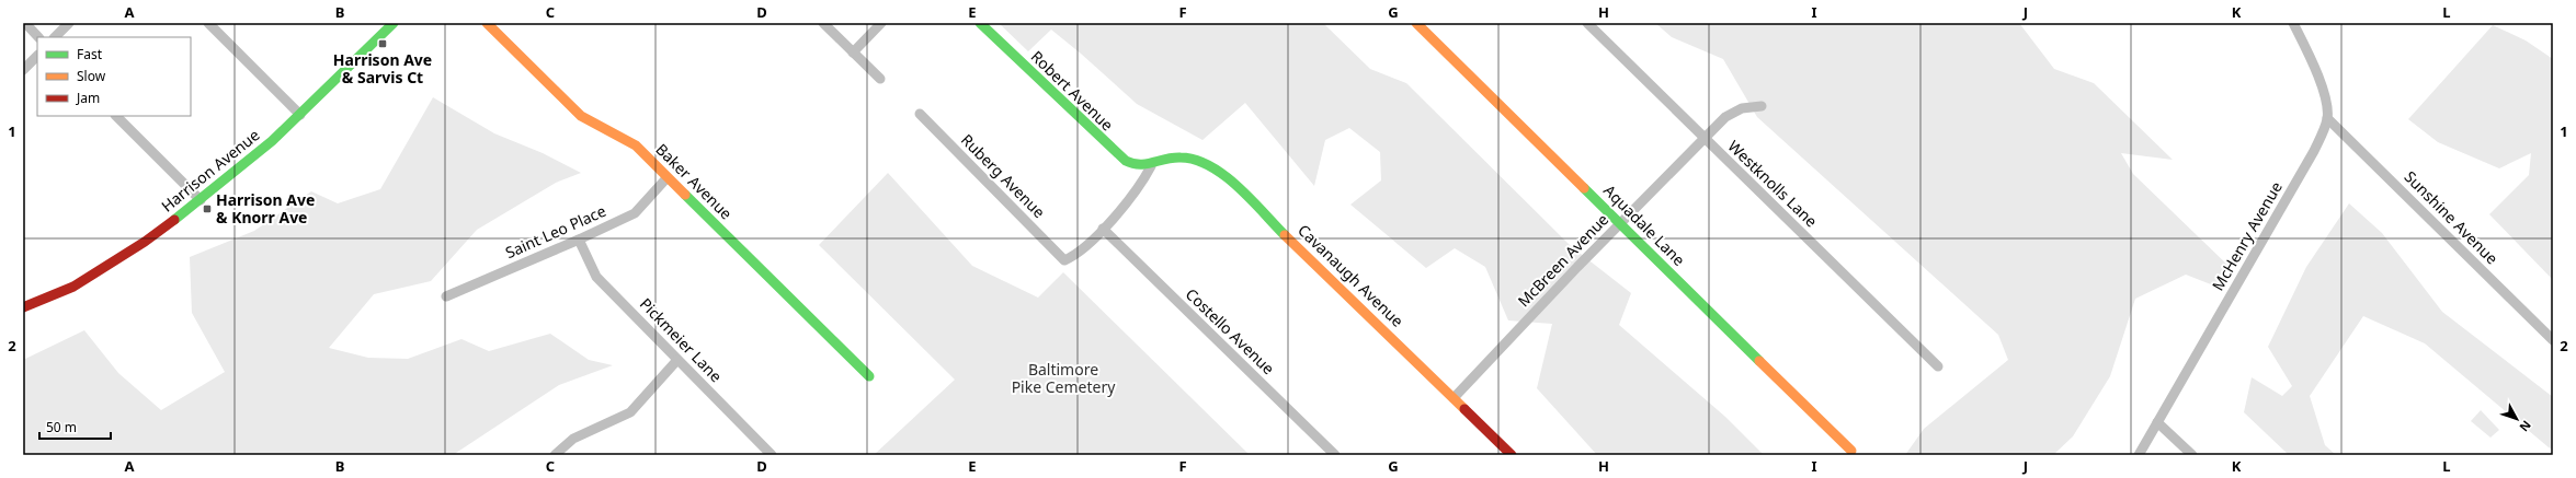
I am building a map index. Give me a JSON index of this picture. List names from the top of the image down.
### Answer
{
  "streets": {
    "street": [
      "Robert Avenue",
      "Harrison Avenue",
      "Ruberg Avenue",
      "Baker Avenue",
      "Westknolls Lane",
      "Sunshine Avenue",
      "Aquadale Lane",
      "Saint Leo Place",
      "McHenry Avenue",
      "McBreen Avenue",
      "Cavanaugh Avenue",
      "Costello Avenue",
      "Pickmeier Lane"
    ]
  },
  "crossings": [
    ["Robert Avenue", "Cavanaugh Avenue"],
    ["Ruberg Avenue", "Costello Avenue"],
    ["Baker Avenue", "Saint Leo Place"],
    ["Westknolls Lane", "McBreen Avenue"],
    ["Sunshine Avenue", "McHenry Avenue"],
    ["Aquadale Lane", "McBreen Avenue"],
    ["Saint Leo Place", "Pickmeier Lane"],
    ["McBreen Avenue", "Cavanaugh Avenue"]
  ],
  "parks": ["Baltimore Pike Cemetery"],
  "places": {
    "transit": ["Harrison Ave & Sarvis Ct", "Harrison Ave & Knorr Ave"]
  },
  "legend": ["Fast", "Slow", "Jam"],
  "scale_bar": "50 m",
  "north": "bottom right",
  "grid": {
    "columns": [
      "A",
      "B",
      "C",
      "D",
      "E",
      "F",
      "G",
      "H",
      "I",
      "J",
      "K",
      "L"
    ],
    "rows": ["1", "2"]
  }
}
